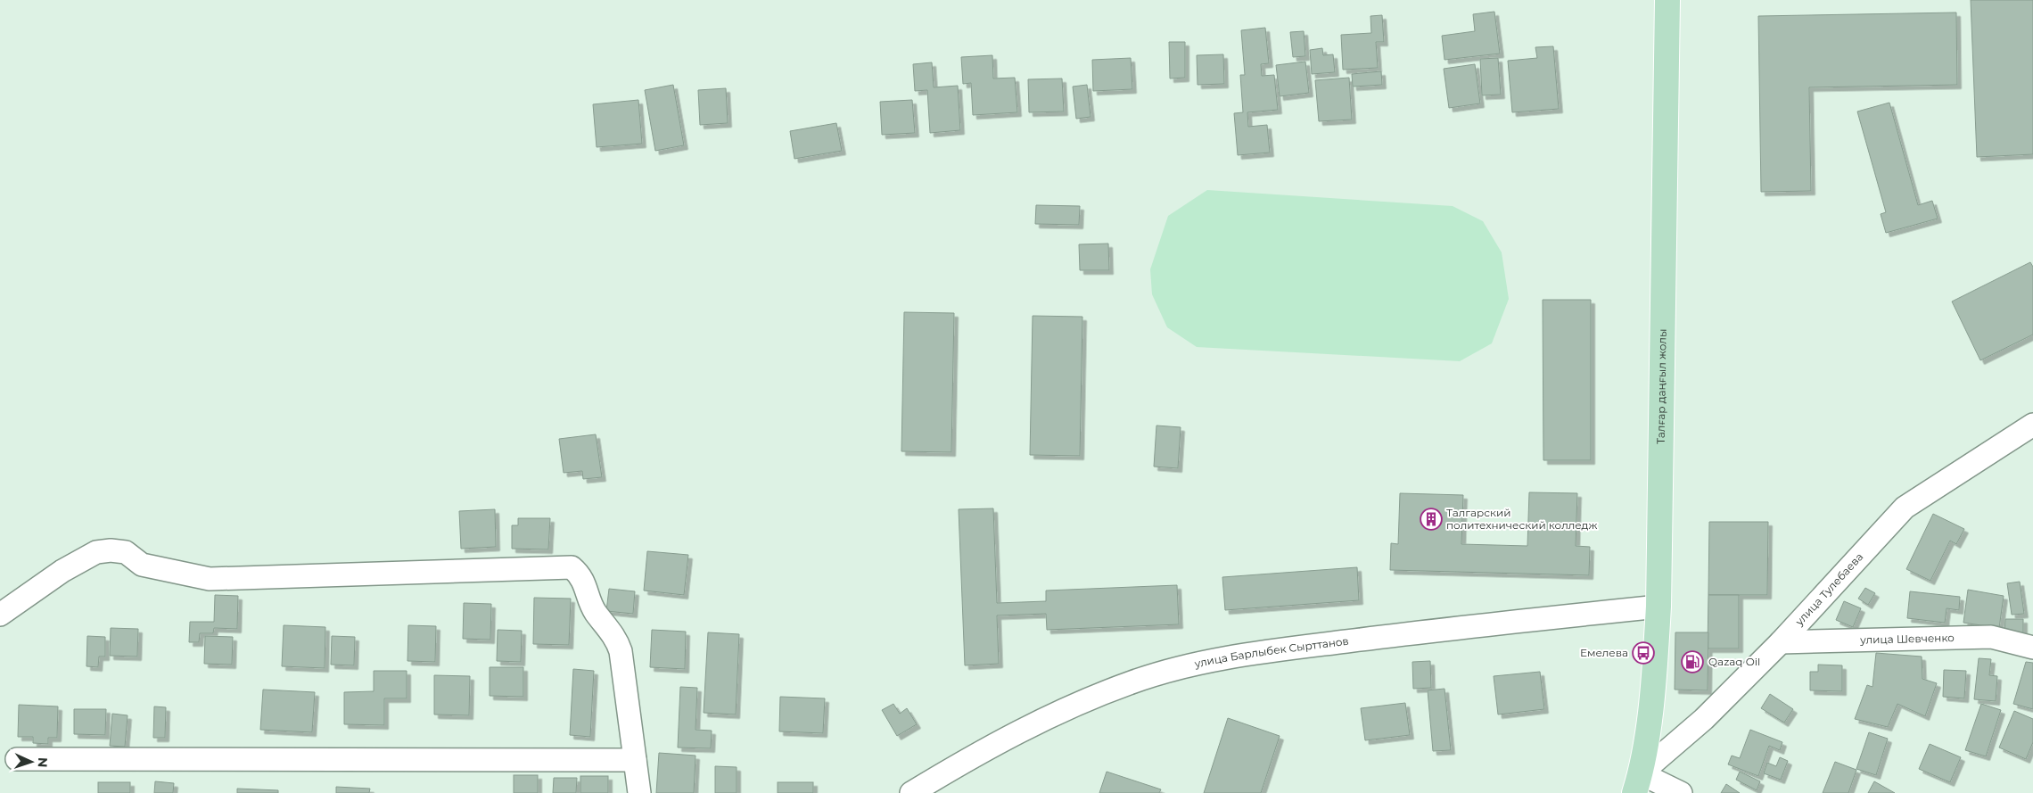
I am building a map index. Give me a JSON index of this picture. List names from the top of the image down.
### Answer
{
  "streets": {
    "main road": ["Талғар даңғыл жолы"],
    "street": ["улица Тулебаева", "улица Шевченко", "улица Барлыбек Сырттанов"]
  },
  "crossings": [
    ["Талғар даңғыл жолы", "улица Тулебаева"],
    ["Талғар даңғыл жолы", "улица Барлыбек Сырттанов"],
    ["улица Тулебаева", "улица Шевченко"]
  ],
  "places": {
    "building": ["Талгарский политехнический колледж"],
    "bus stop": ["Емелева"],
    "fuel station": ["Qazaq Oil"]
  },
  "north": "right"
}
